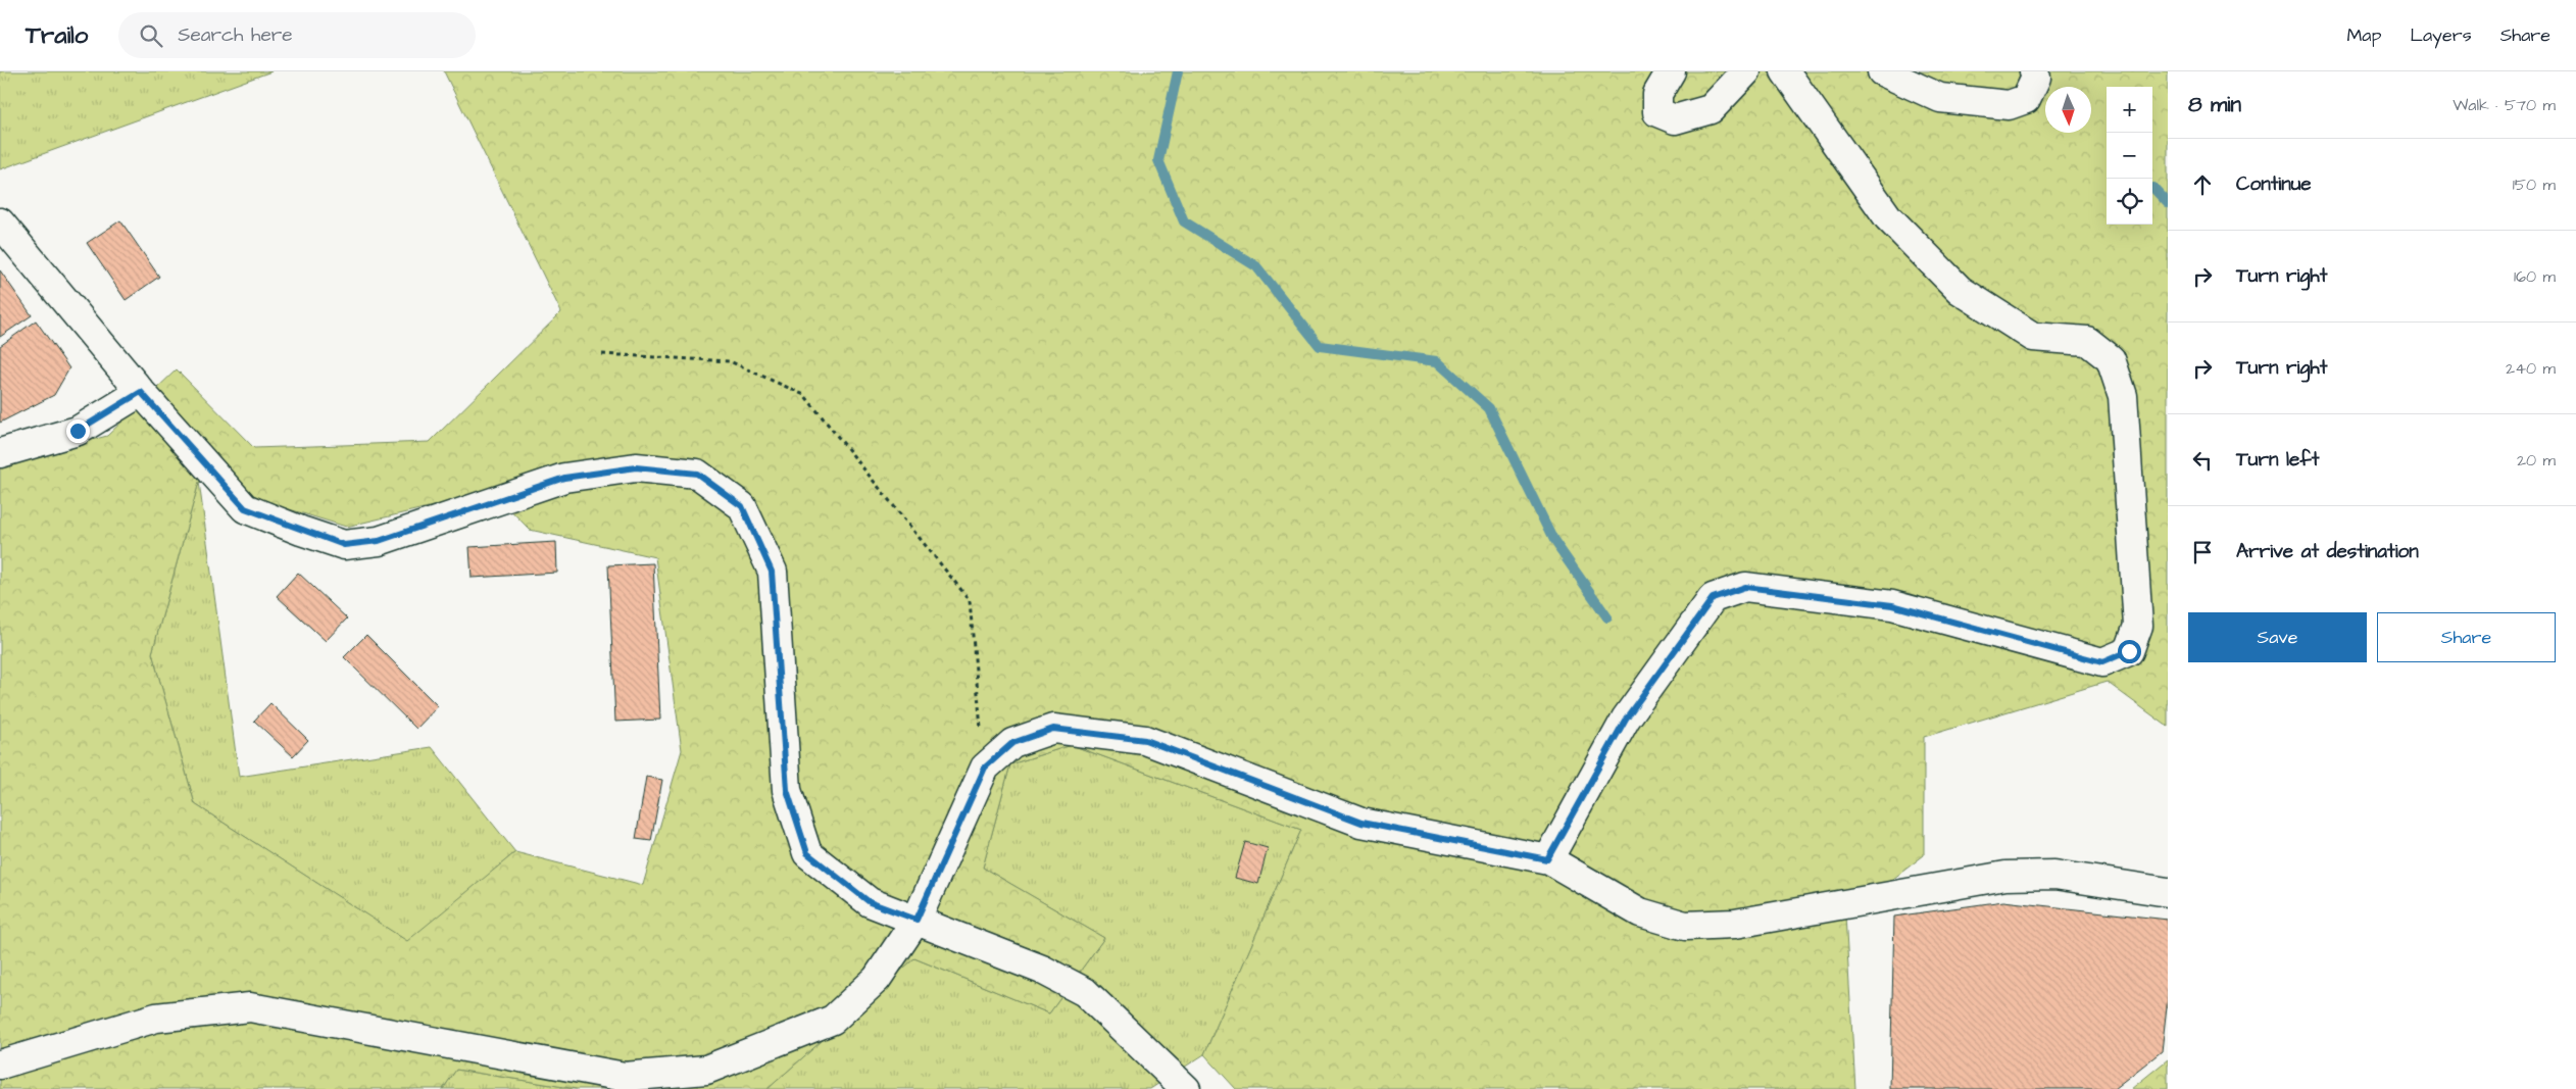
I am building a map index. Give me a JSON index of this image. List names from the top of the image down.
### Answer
{
  "north": "bottom",
  "page": {
    "header": "Trailo",
    "search": "Search here",
    "nav": ["Map", "Layers", "Share"],
    "heading": ["8 min", "Walk · 570 m"],
    "map_buttons": ["+", "−"],
    "list": [
      ["Continue", "150 m"],
      ["Turn right", "160 m"],
      ["Turn right", "240 m"],
      ["Turn left", "20 m"],
      "Arrive at destination"
    ],
    "buttons": ["Save", "Share"]
  }
}
